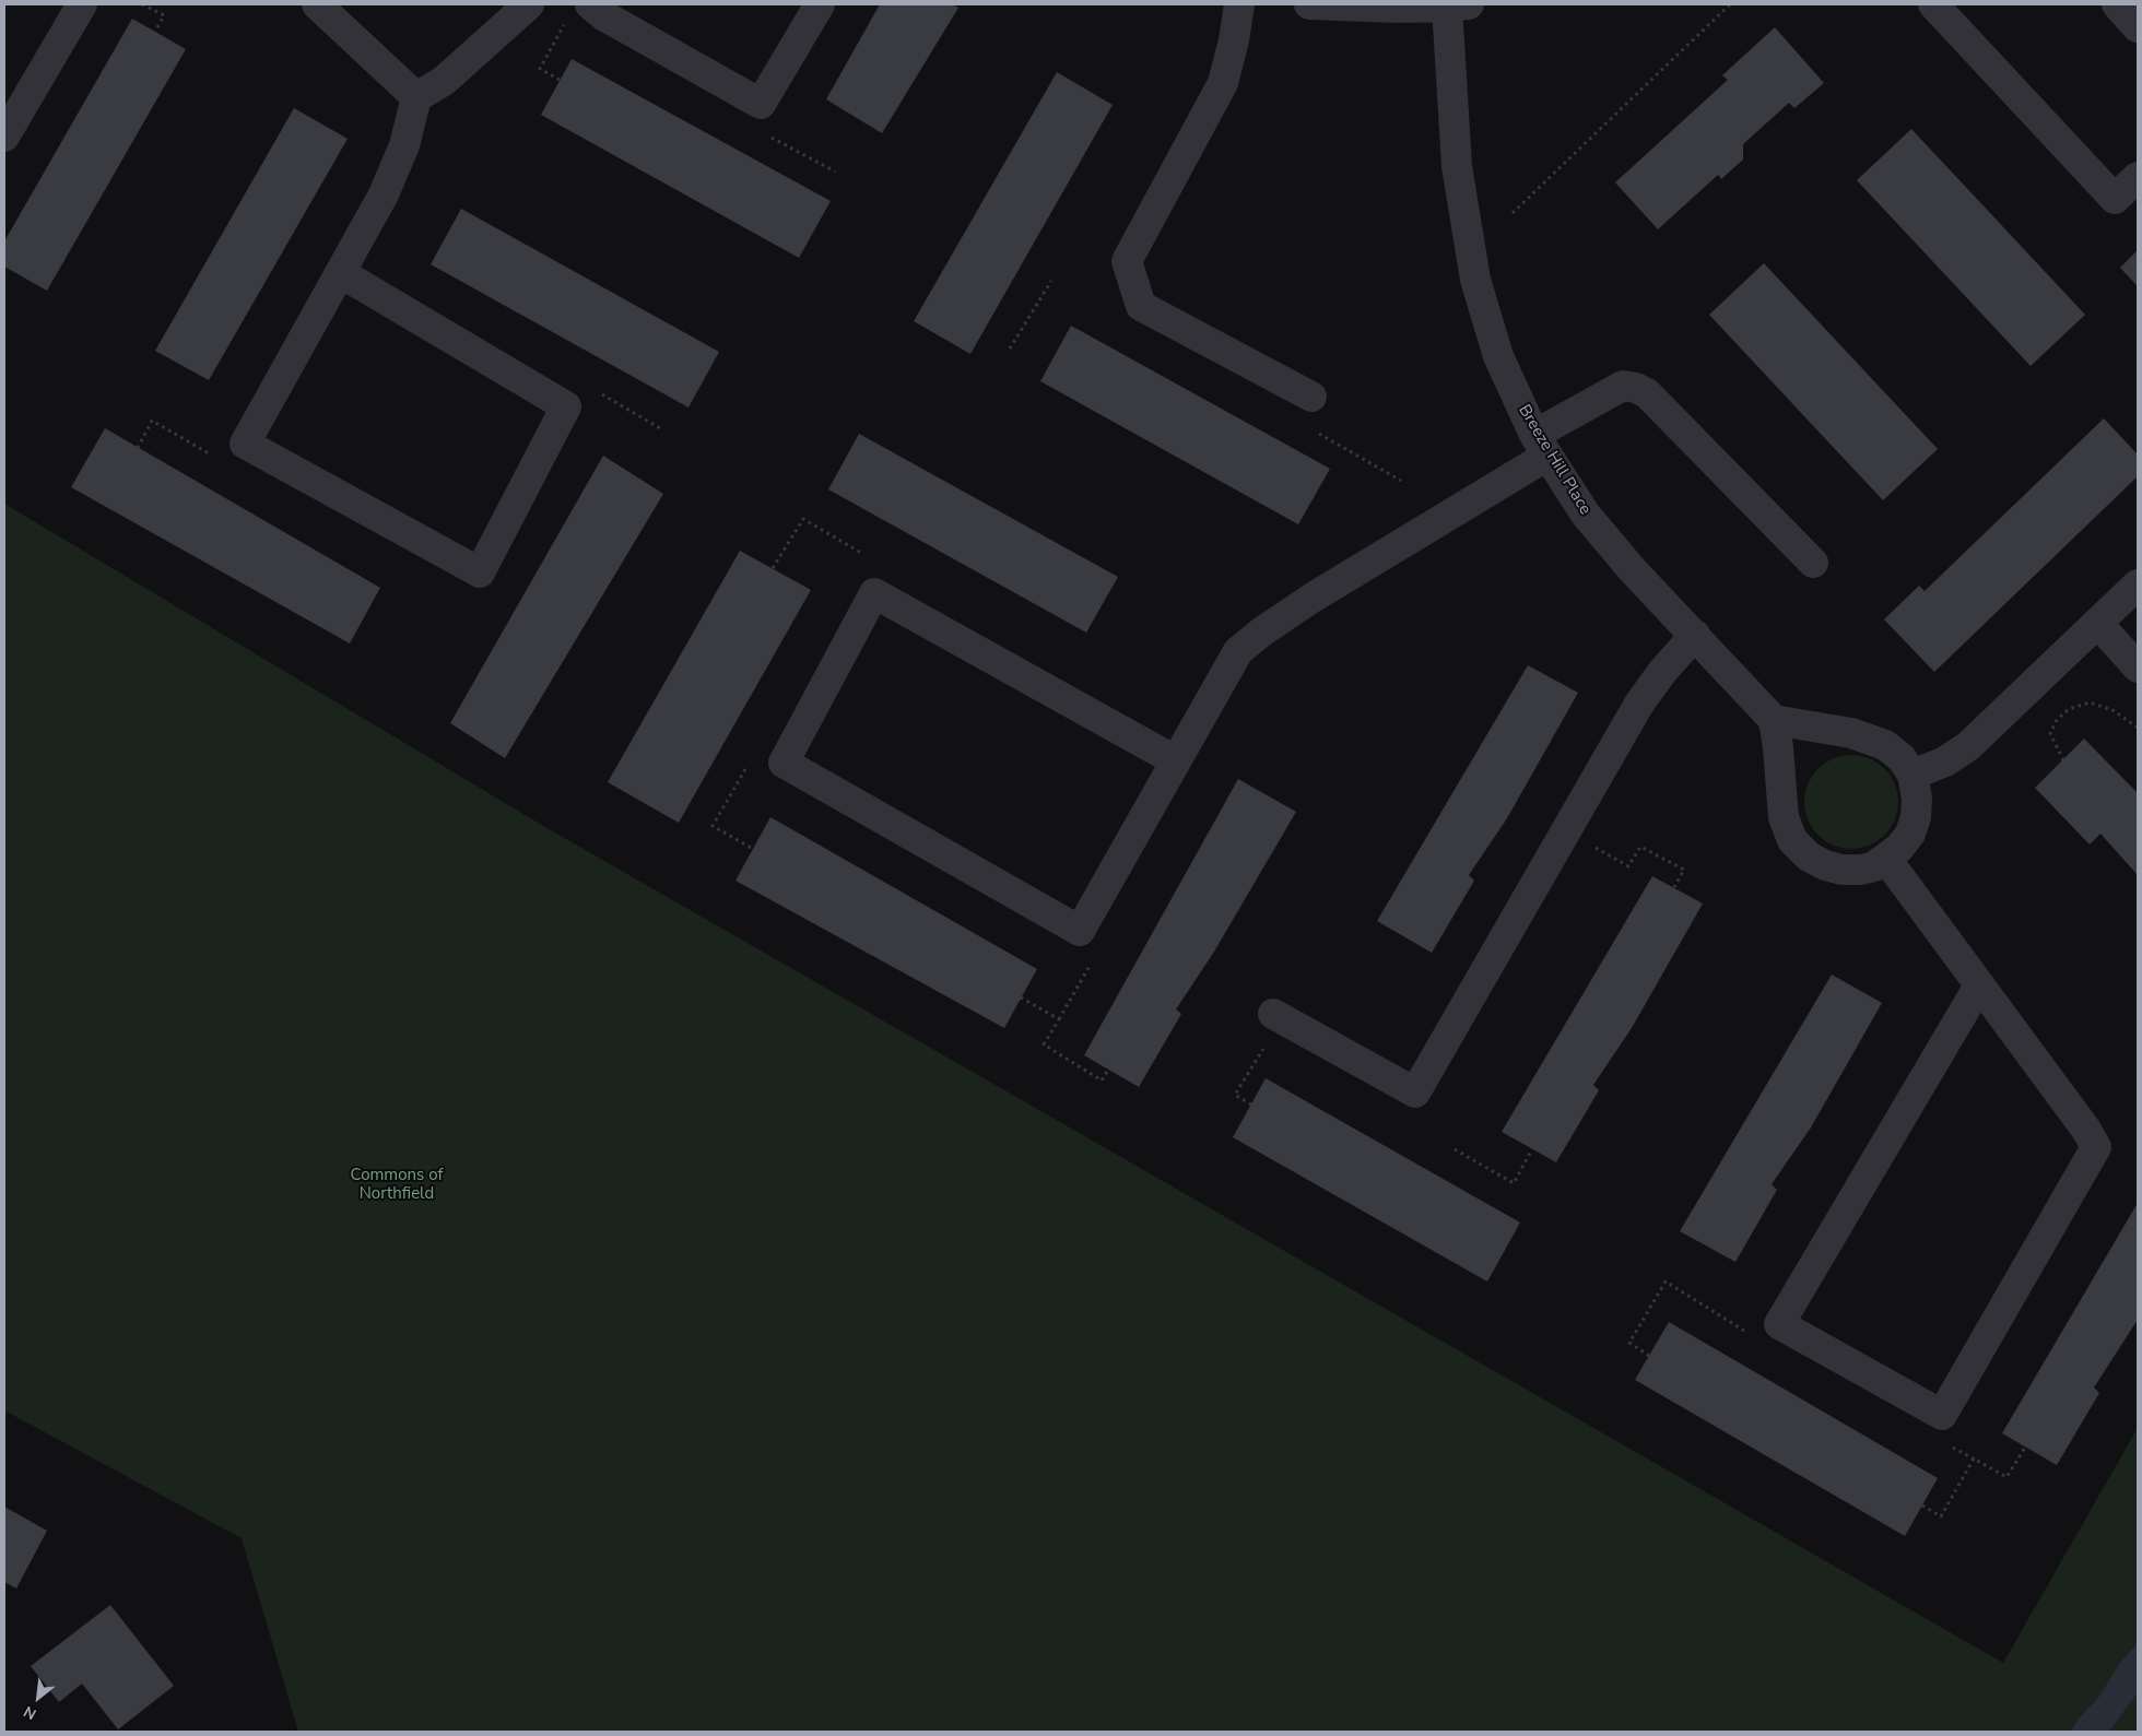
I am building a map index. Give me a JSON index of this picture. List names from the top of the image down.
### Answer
{
  "streets": {
    "street": ["Breeze Hill Place"]
  },
  "parks": ["Commons of Northfield"],
  "north": "bottom left"
}
